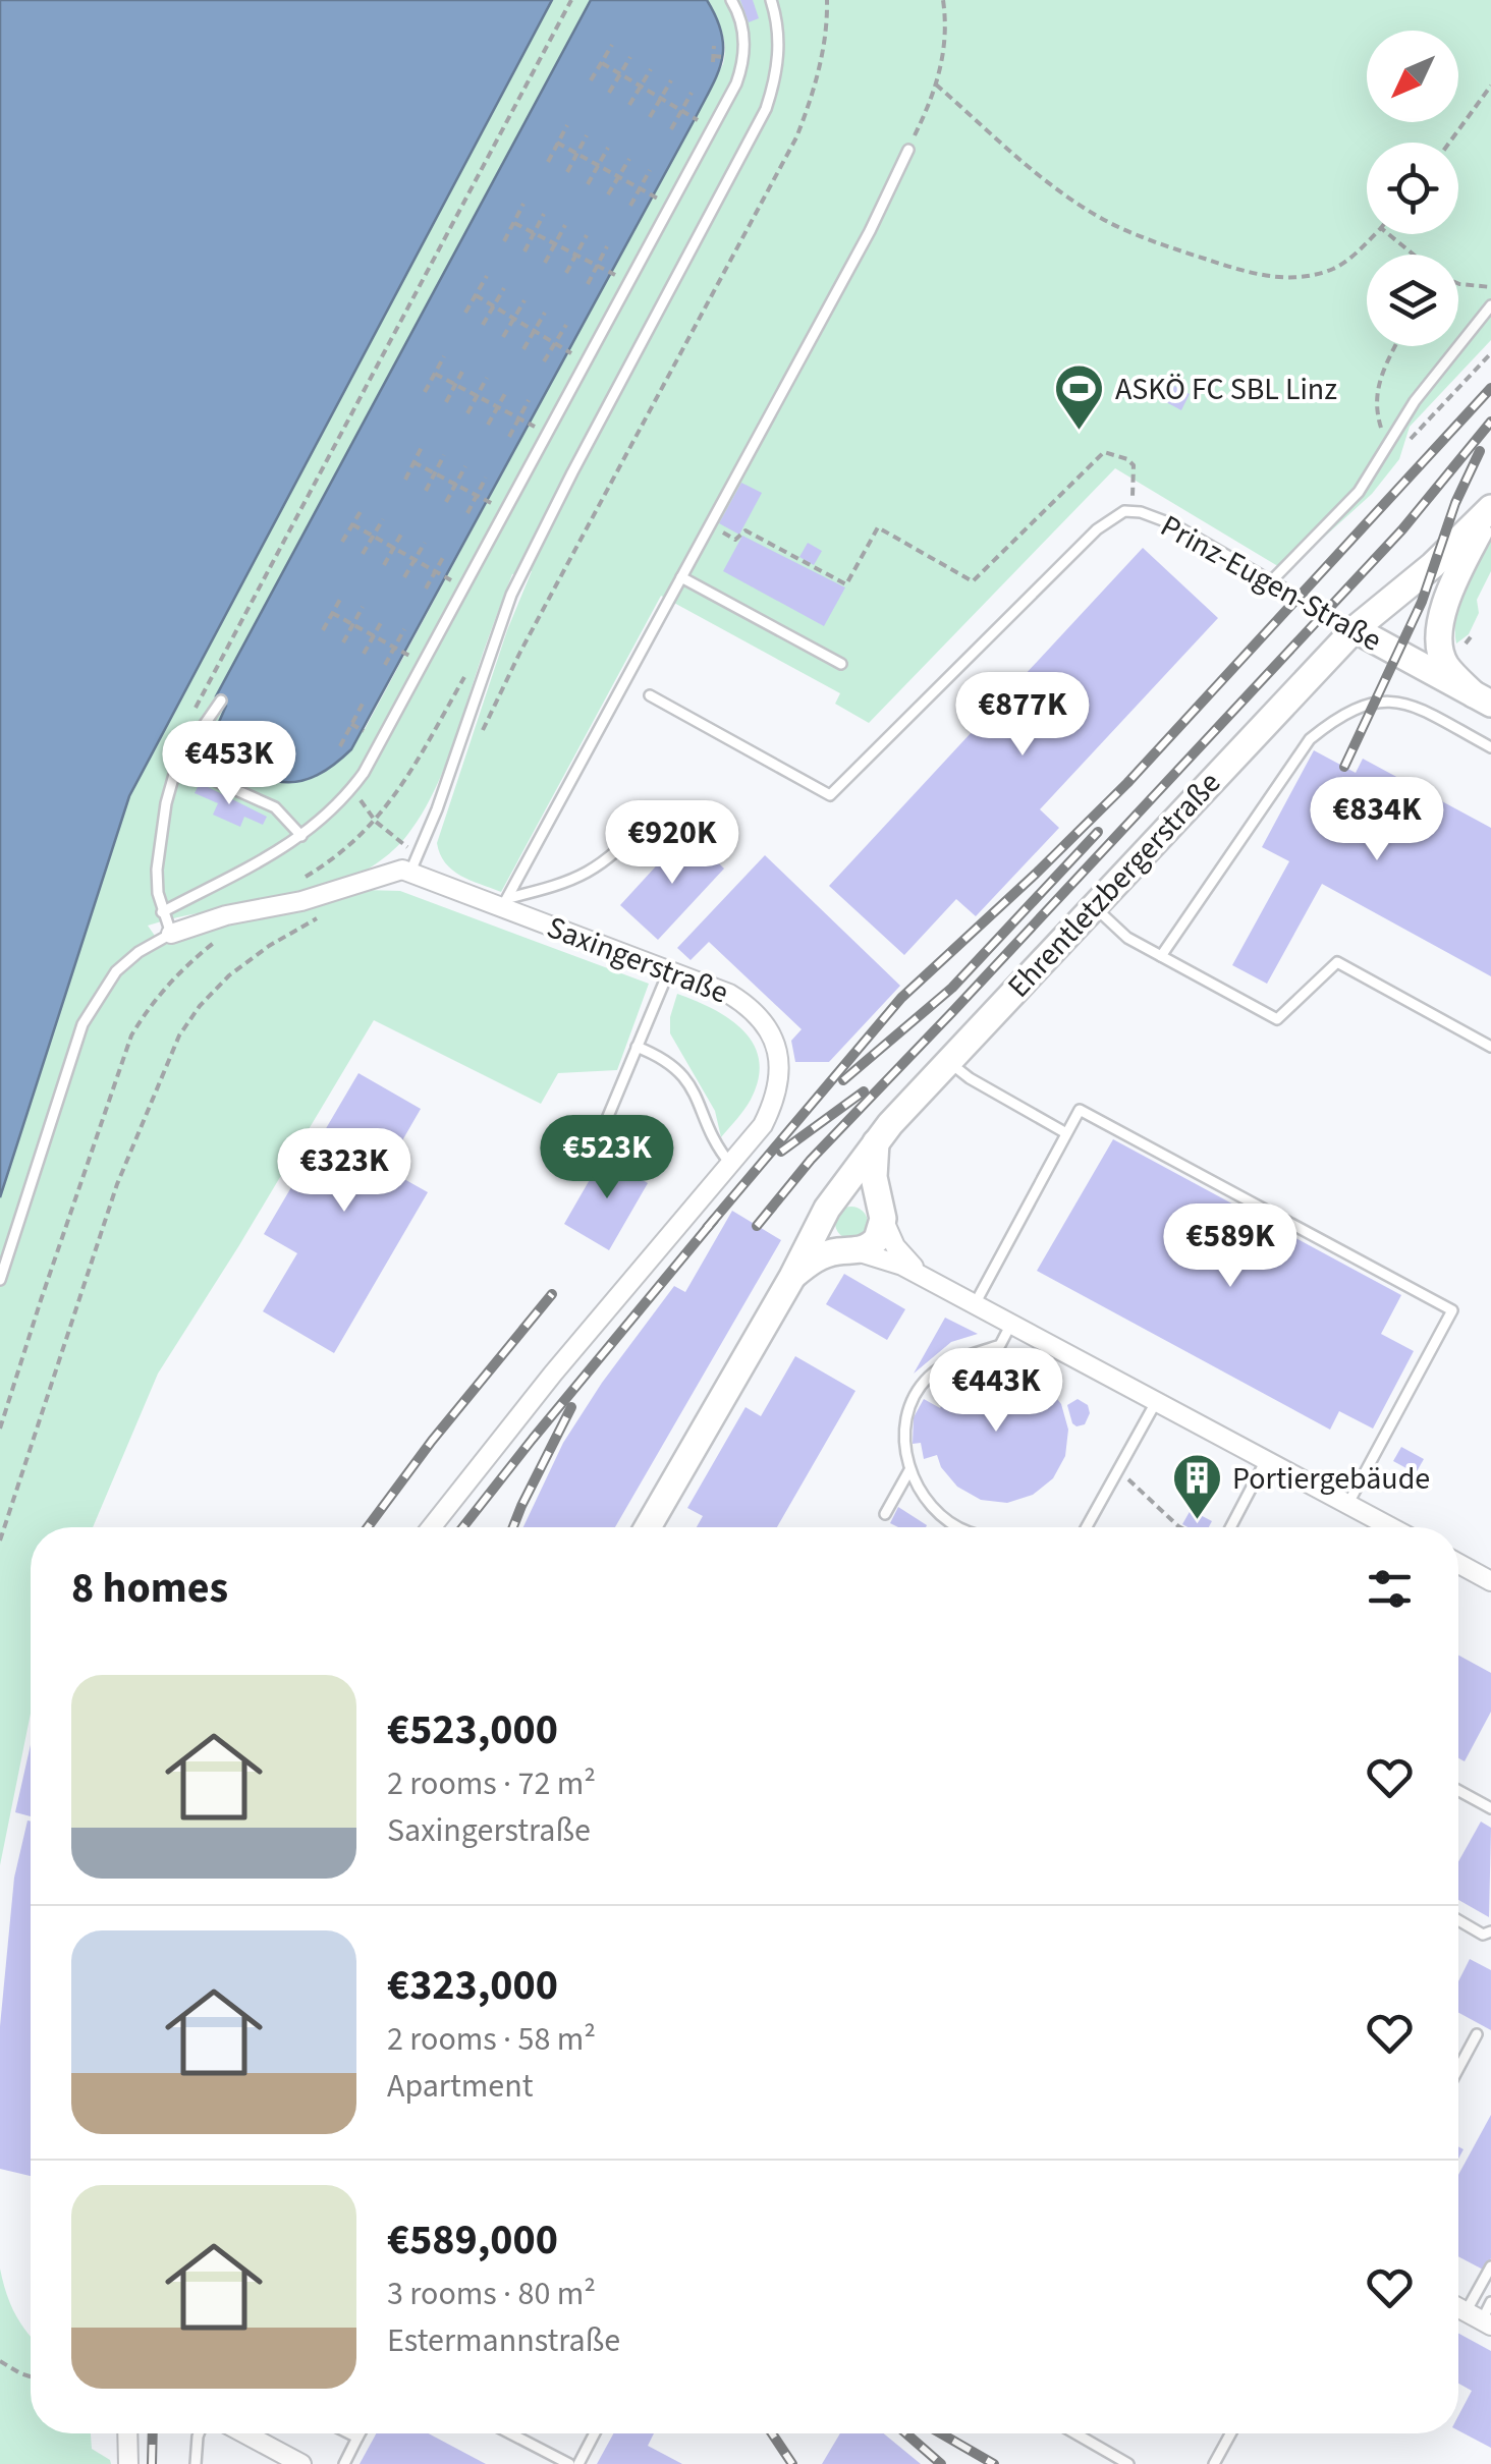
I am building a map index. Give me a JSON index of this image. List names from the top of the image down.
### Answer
{
  "streets": {
    "street": ["Prinz-Eugen-Straße", "Ehrentletzbergerstraße", "Saxingerstraße"]
  },
  "crossings": [
    ["Prinz-Eugen-Straße", "Ehrentletzbergerstraße"]
  ],
  "places": {
    "sports": ["ASKÖ FC SBL Linz"],
    "building": ["Portiergebäude"]
  },
  "north": "bottom left",
  "page": {
    "price": [
      "€877K",
      "€453K",
      "€834K",
      "€920K",
      "€523K",
      "€323K",
      "€589K",
      "€443K"
    ],
    "heading": "8 homes",
    "list": [
      {
        "name": "€523,000",
        "note": "2 rooms · 72 m² · Saxingerstraße"
      },
      {
        "name": "€323,000",
        "note": "2 rooms · 58 m² · Apartment"
      },
      {
        "name": "€589,000",
        "note": "3 rooms · 80 m² · Estermannstraße"
      }
    ]
  }
}
